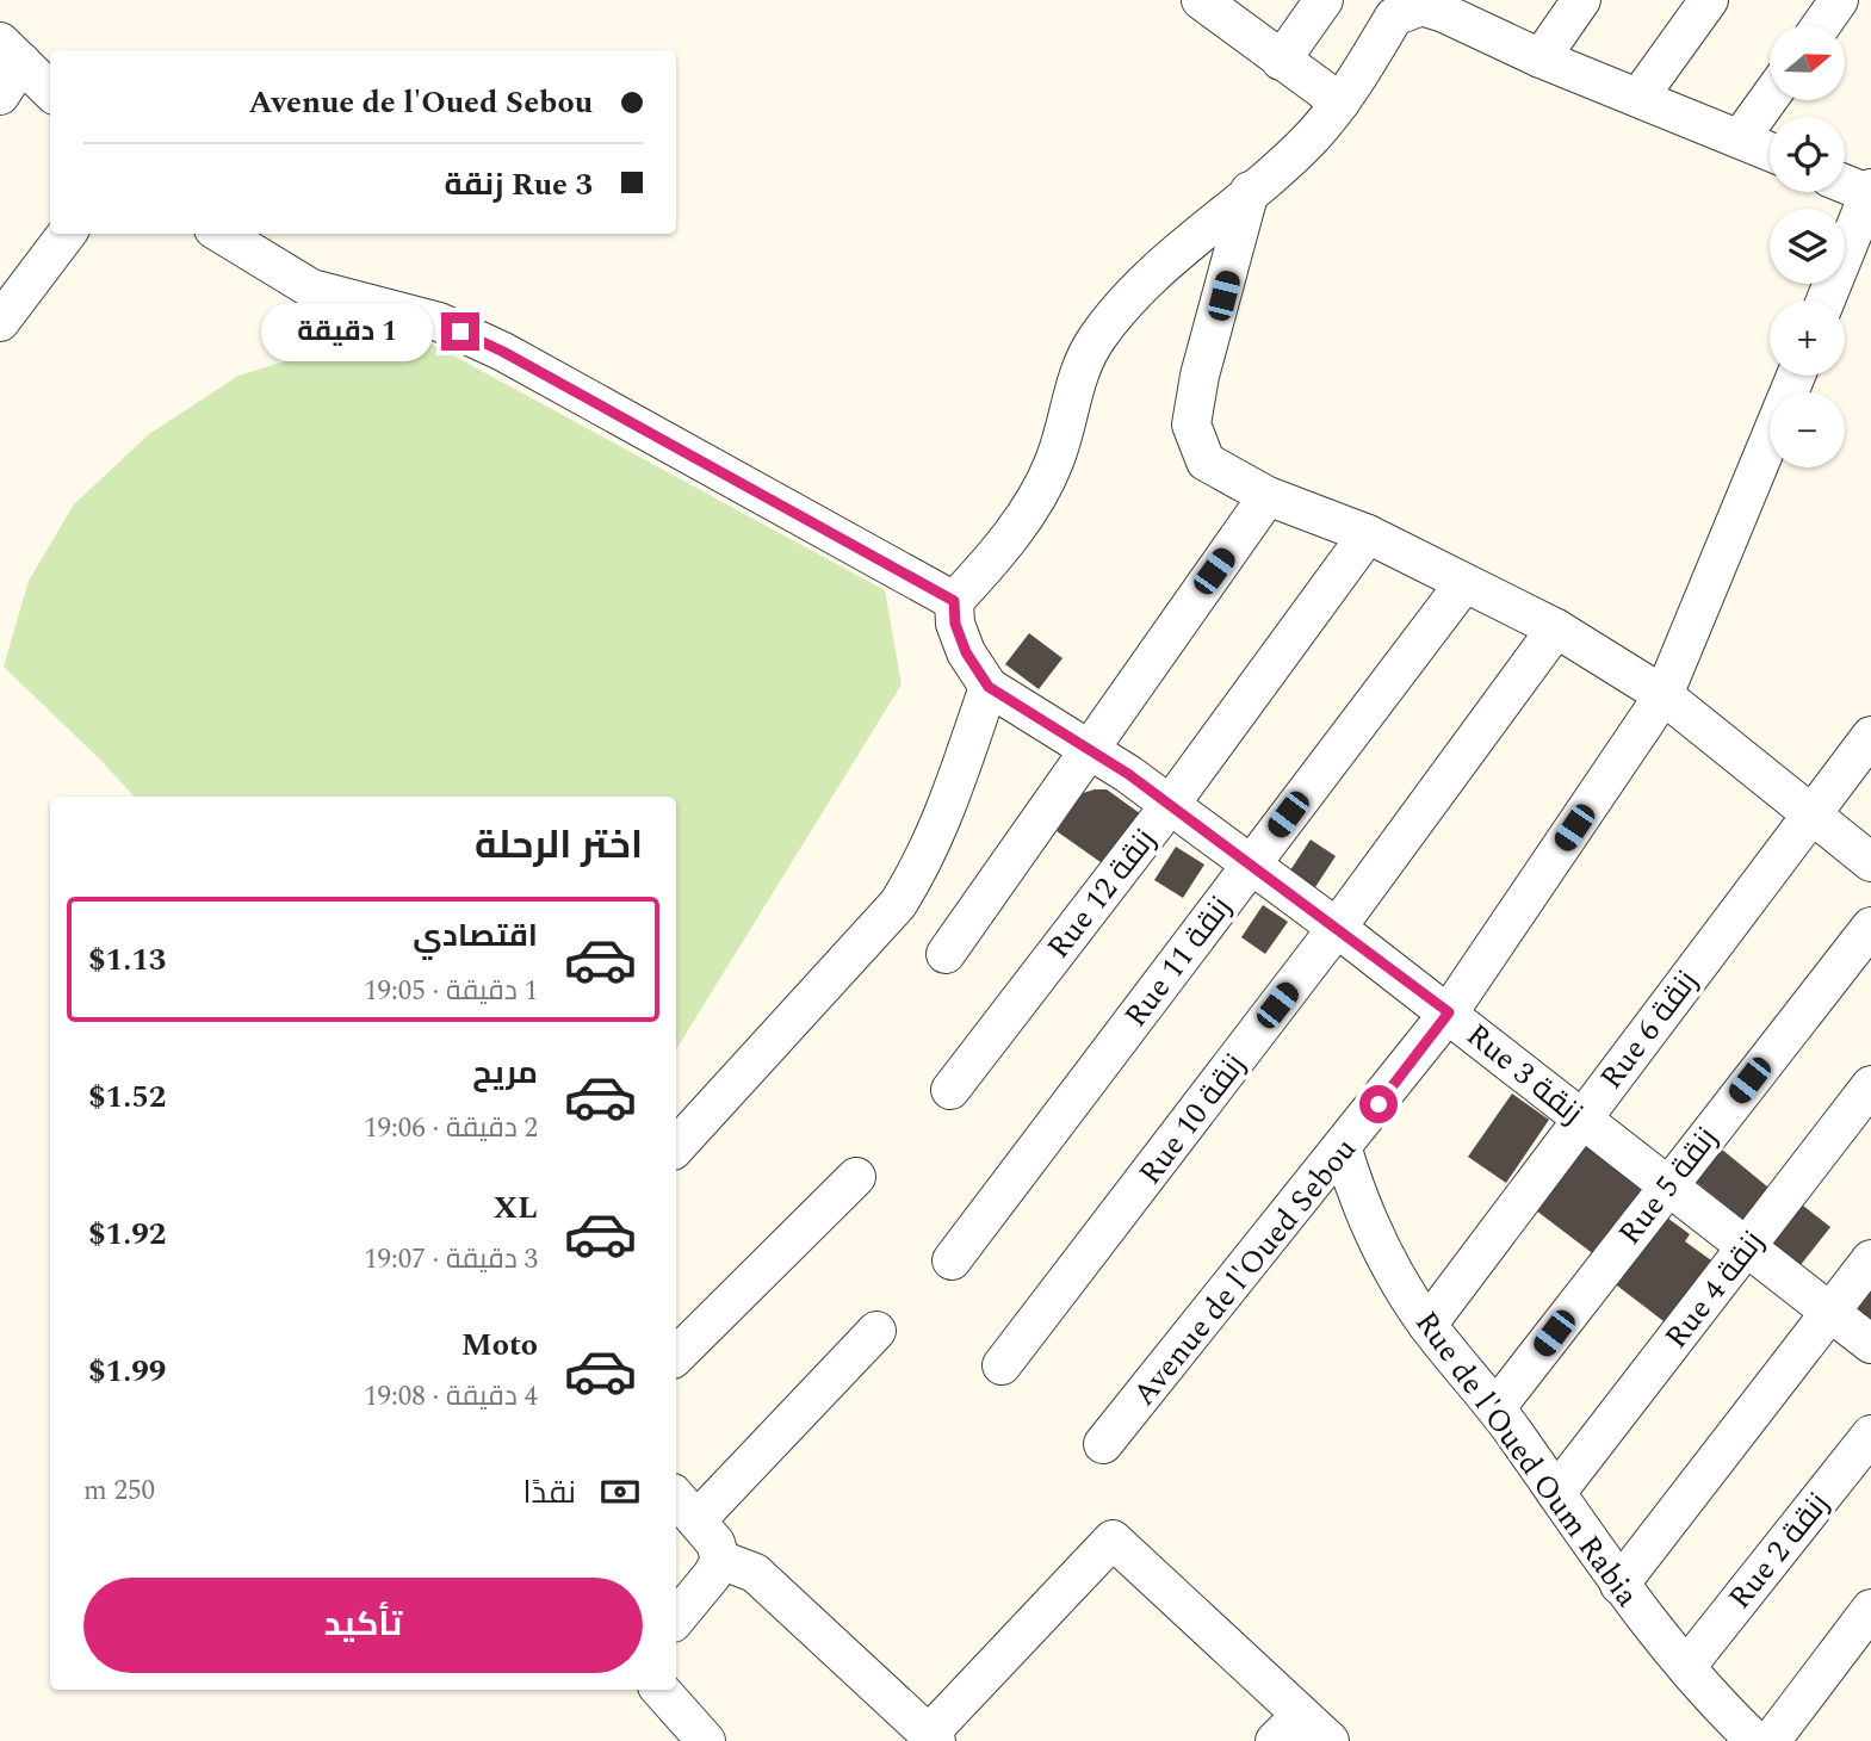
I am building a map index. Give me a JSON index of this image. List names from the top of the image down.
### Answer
{
  "streets": {
    "street": [
      "Rue 12 زنقة",
      "Rue 11 زنقة",
      "Rue 6 زنقة",
      "Rue 3 زنقة",
      "Rue 10 زنقة",
      "Rue 5 زنقة",
      "Avenue de l'Oued Sebou",
      "Rue 4 زنقة",
      "Rue de l'Oued Oum Rabia",
      "Rue 2 زنقة"
    ]
  },
  "crossings": [
    ["Rue 12 زنقة", "Rue 3 زنقة"],
    ["Rue 11 زنقة", "Rue 3 زنقة"],
    ["Rue 6 زنقة", "Rue 3 زنقة"],
    ["Rue 6 زنقة", "Rue de l'Oued Oum Rabia"],
    ["Rue 3 زنقة", "Rue 10 زنقة"],
    ["Rue 3 زنقة", "Rue 5 زنقة"],
    ["Rue 3 زنقة", "Avenue de l'Oued Sebou"],
    ["Rue 3 زنقة", "Rue 4 زنقة"],
    ["Rue 5 زنقة", "Rue de l'Oued Oum Rabia"],
    ["Avenue de l'Oued Sebou", "Rue de l'Oued Oum Rabia"],
    ["Rue 4 زنقة", "Rue de l'Oued Oum Rabia"],
    ["Rue de l'Oued Oum Rabia", "Rue 2 زنقة"]
  ],
  "north": "right",
  "page": {
    "map_buttons": ["+", "−"],
    "banner": ["Avenue de l'Oued Sebou", "Rue 3 زنقة"],
    "bubble": "1 دقيقة",
    "heading": "اختر الرحلة",
    "list": [
      {
        "name": "اقتصادي",
        "note": "1 دقيقة · 19:05",
        "value": "$1.13"
      },
      {
        "name": "مريح",
        "note": "2 دقيقة · 19:06",
        "value": "$1.52"
      },
      {
        "name": "XL",
        "note": "3 دقيقة · 19:07",
        "value": "$1.92"
      },
      {
        "name": "Moto",
        "note": "4 دقيقة · 19:08",
        "value": "$1.99"
      }
    ],
    "pay": ["نقدًا", "250 m"],
    "buttons": "تأكيد"
  }
}
